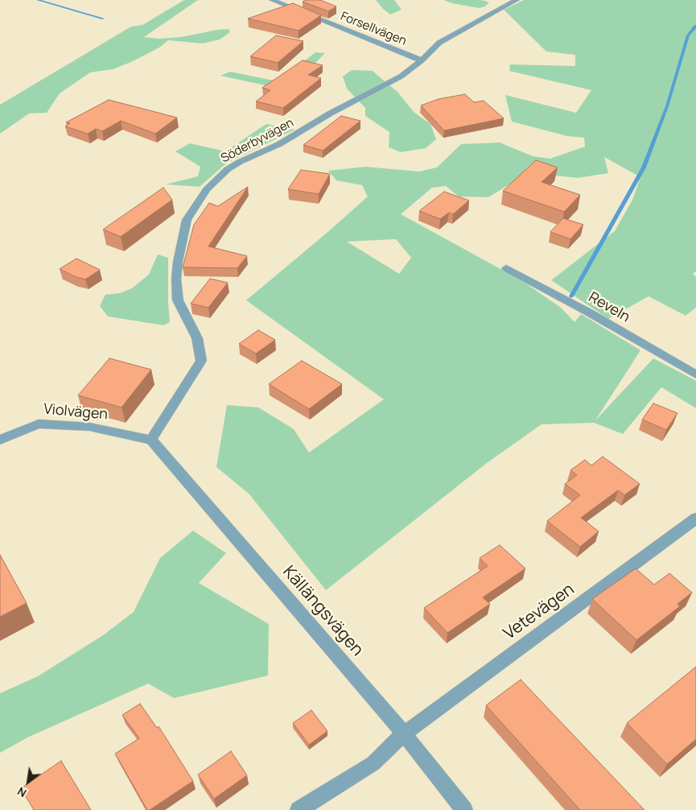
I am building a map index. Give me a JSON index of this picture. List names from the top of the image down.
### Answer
{
  "streets": {
    "street": [
      "Forsellvägen",
      "Söderbyvägen",
      "Reveln",
      "Violvägen",
      "Källängsvägen",
      "Vetevägen"
    ]
  },
  "crossings": [
    ["Forsellvägen", "Söderbyvägen"],
    ["Söderbyvägen", "Violvägen"],
    ["Söderbyvägen", "Källängsvägen"],
    ["Violvägen", "Källängsvägen"],
    ["Källängsvägen", "Vetevägen"]
  ],
  "north": "bottom left"
}
